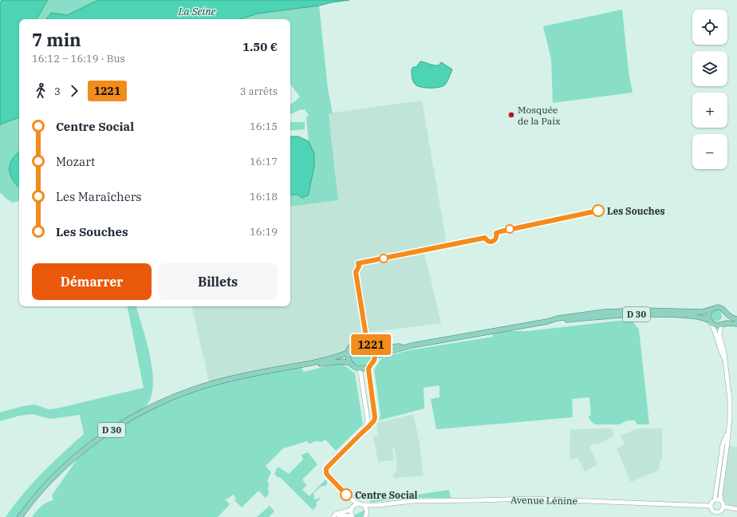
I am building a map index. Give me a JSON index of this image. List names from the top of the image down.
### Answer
{
  "streets": {
    "main road": ["D 30"],
    "street": ["Avenue Lénine"]
  },
  "water": ["La Seine"],
  "places": ["Mosquée de la Paix", "Les Souches", "Centre Social"],
  "lines": ["bus line 1221"],
  "page": {
    "on_map": "1221",
    "map_buttons": ["+", "−"],
    "heading": ["7 min", "16:12 – 16:19 · Bus", "1.50 €"],
    "legs": ["3", "1221", "3 arrêts"],
    "list": [
      {
        "name": "Centre Social",
        "value": "16:15"
      },
      {
        "name": "Mozart",
        "value": "16:17"
      },
      {
        "name": "Les Maraîchers",
        "value": "16:18"
      },
      {
        "name": "Les Souches",
        "value": "16:19"
      }
    ],
    "buttons": ["Démarrer", "Billets"]
  }
}
